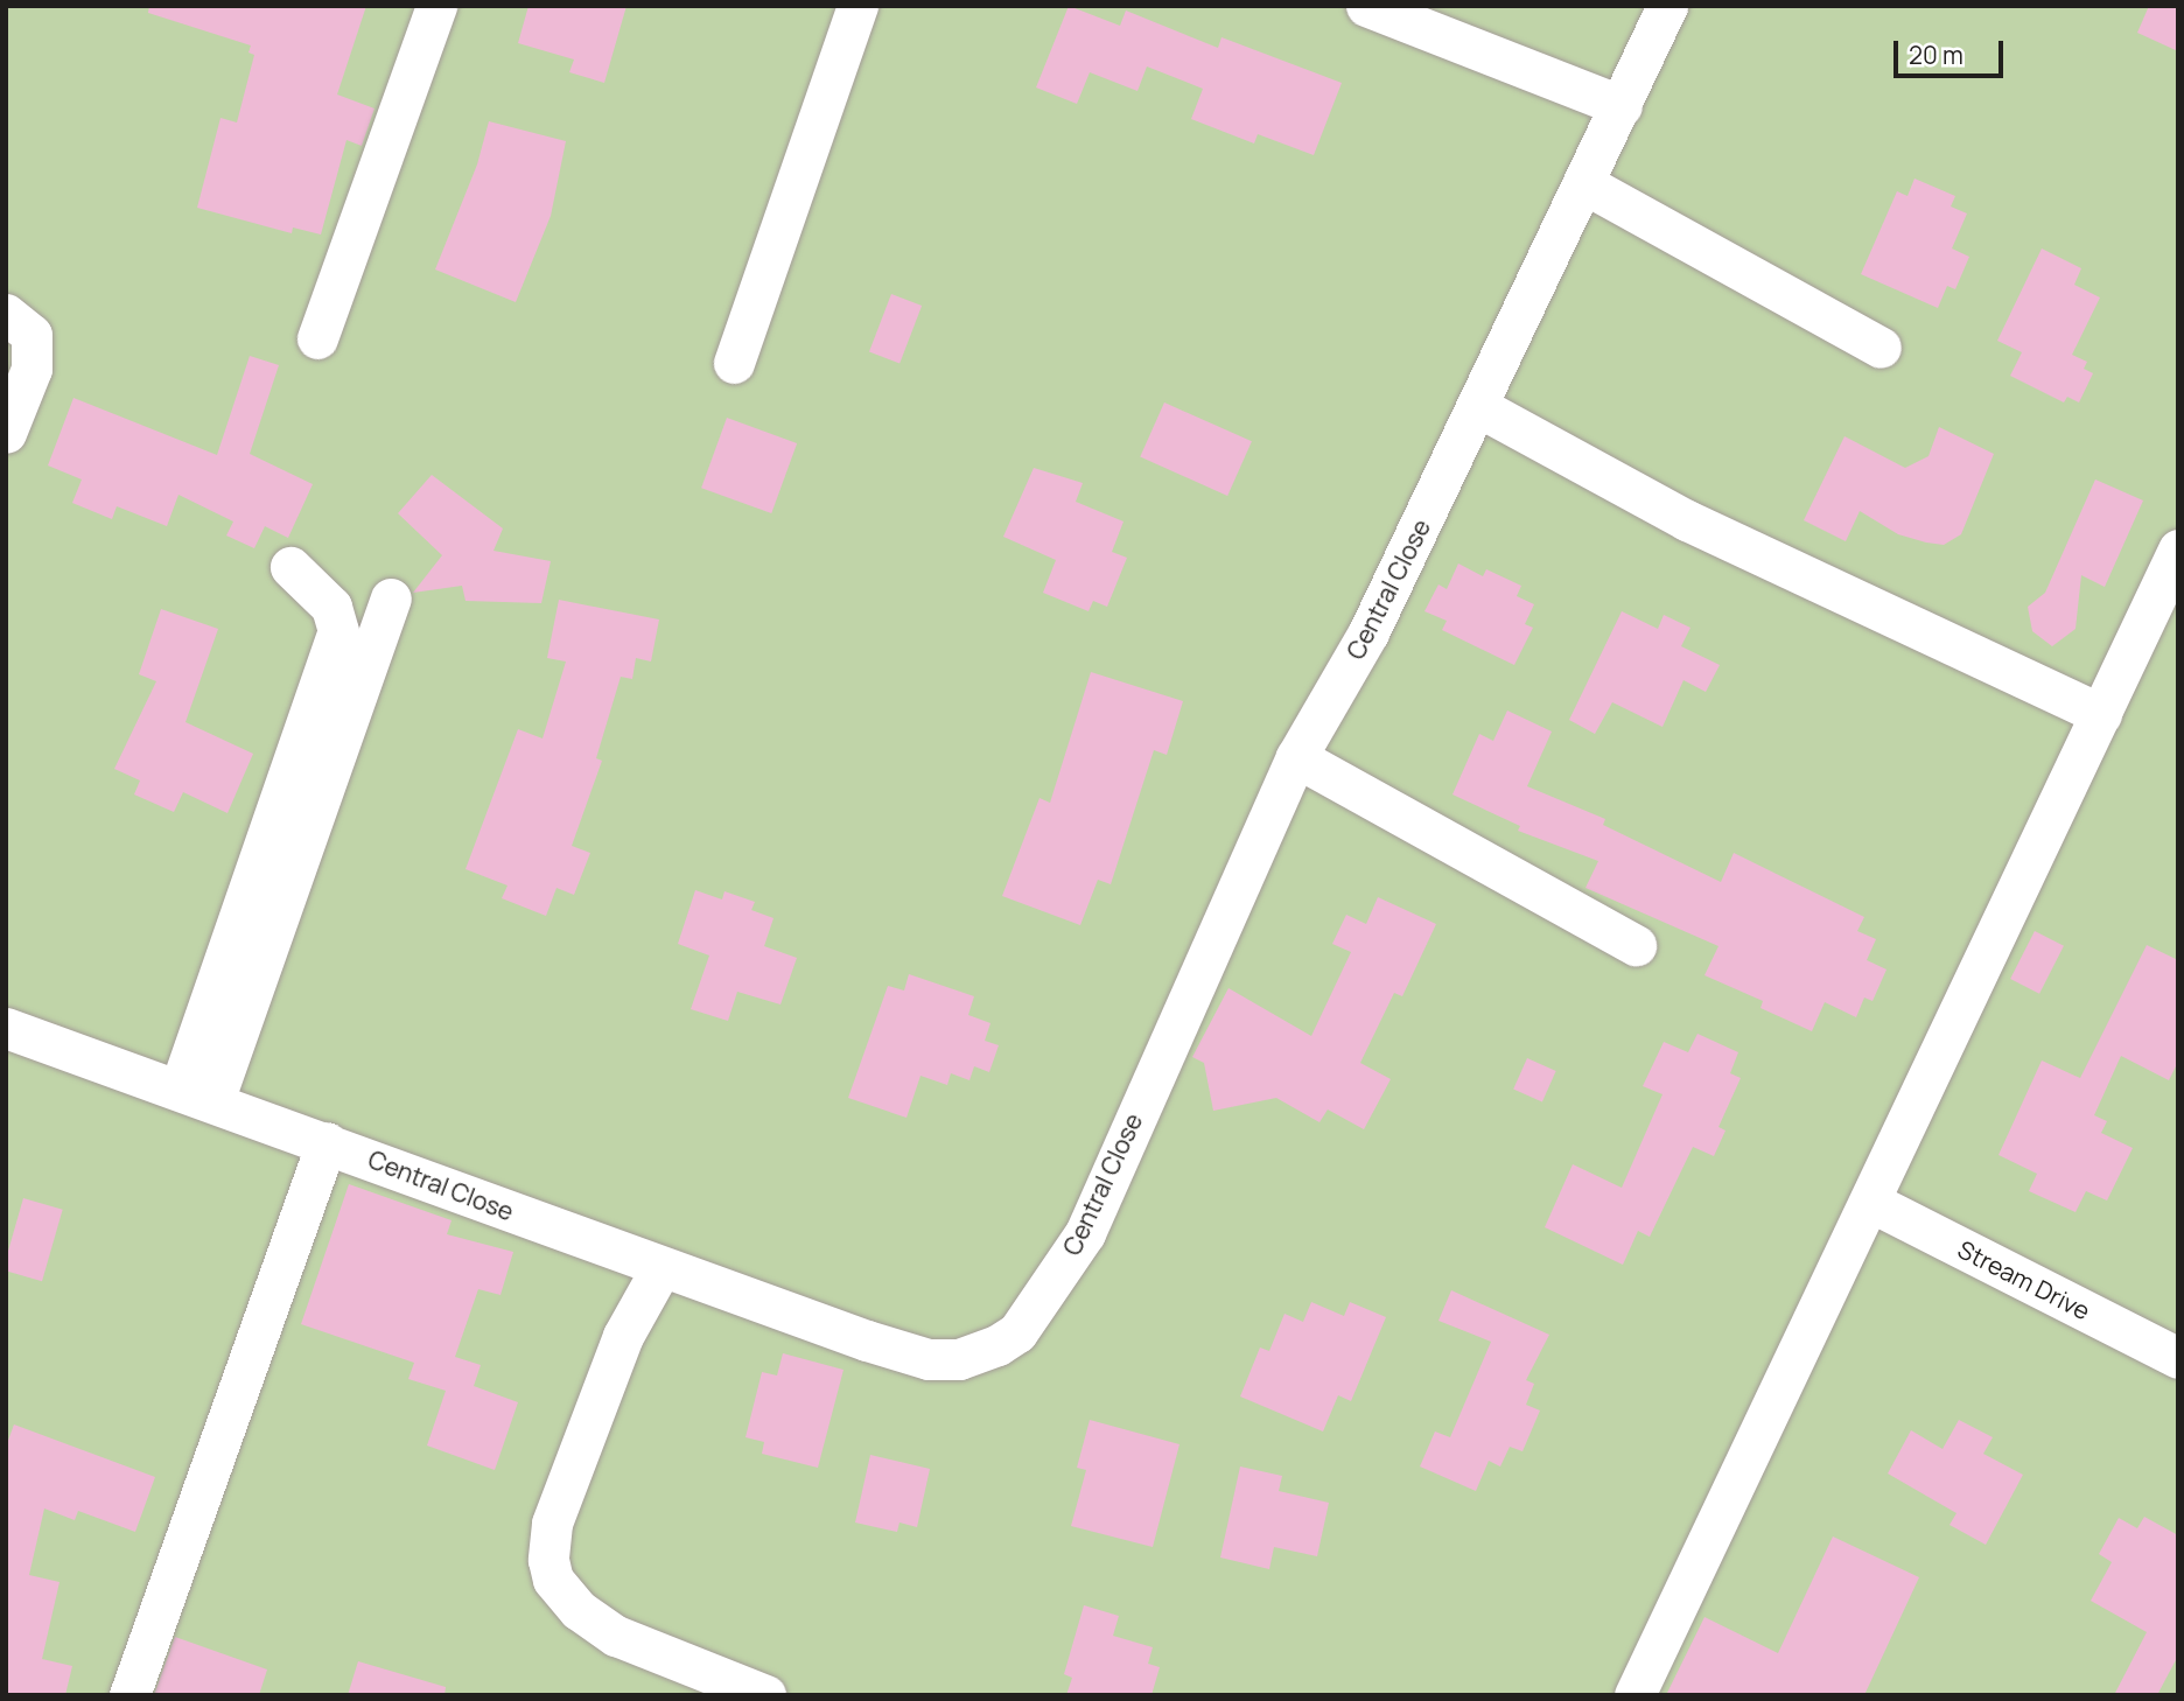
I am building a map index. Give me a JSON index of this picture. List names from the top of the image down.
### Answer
{
  "streets": {
    "street": ["Central Close", "Stream Drive"]
  },
  "scale_bar": "20 m"
}
